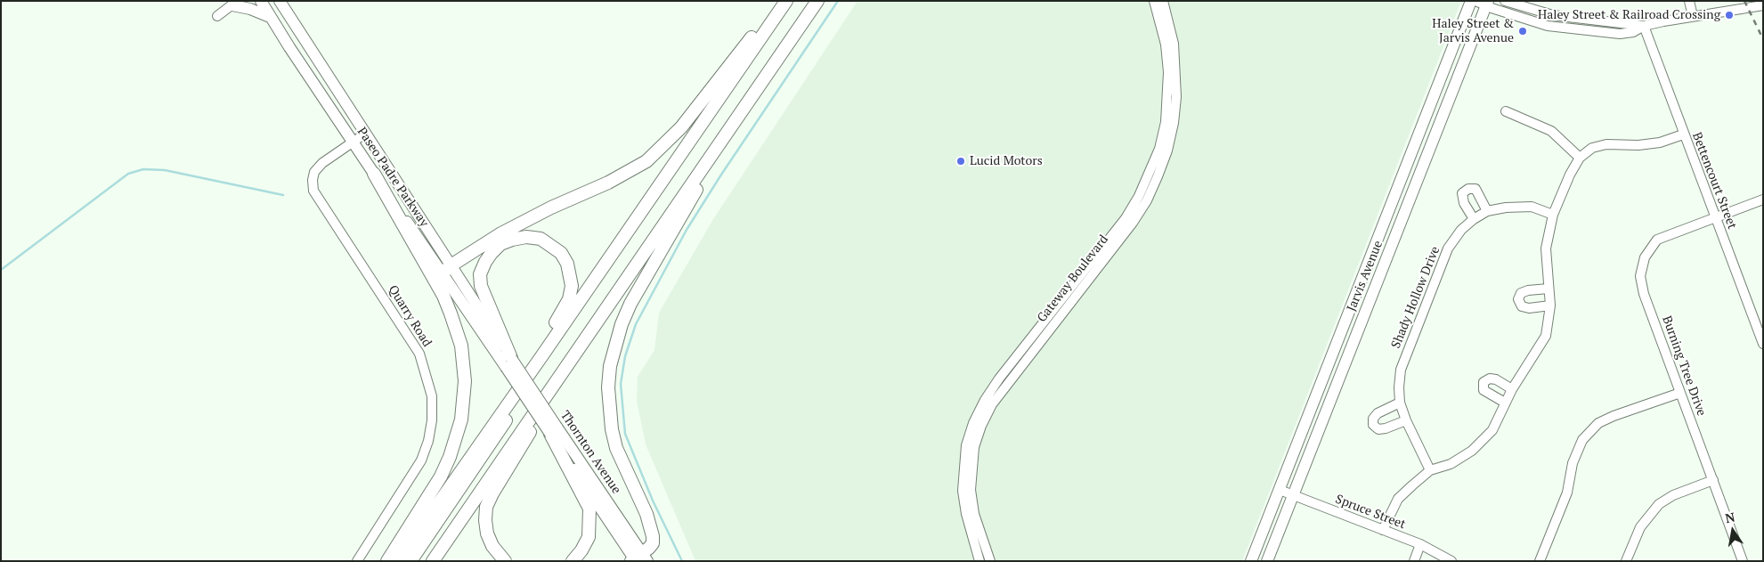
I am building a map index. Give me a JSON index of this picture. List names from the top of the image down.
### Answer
{
  "streets": {
    "main road": ["Paseo Padre Parkway", "Jarvis Avenue", "Thornton Avenue"],
    "street": [
      "Bettencourt Street",
      "Gateway Boulevard",
      "Shady Hollow Drive",
      "Quarry Road",
      "Burning Tree Drive",
      "Spruce Street"
    ]
  },
  "crossings": [
    ["Paseo Padre Parkway", "Quarry Road"],
    ["Paseo Padre Parkway", "Thornton Avenue"],
    ["Bettencourt Street", "Burning Tree Drive"],
    ["Jarvis Avenue", "Spruce Street"]
  ],
  "places": ["Haley Street & Railroad Crossing", "Haley Street & Jarvis Avenue", "Lucid Motors"],
  "north": "top"
}
